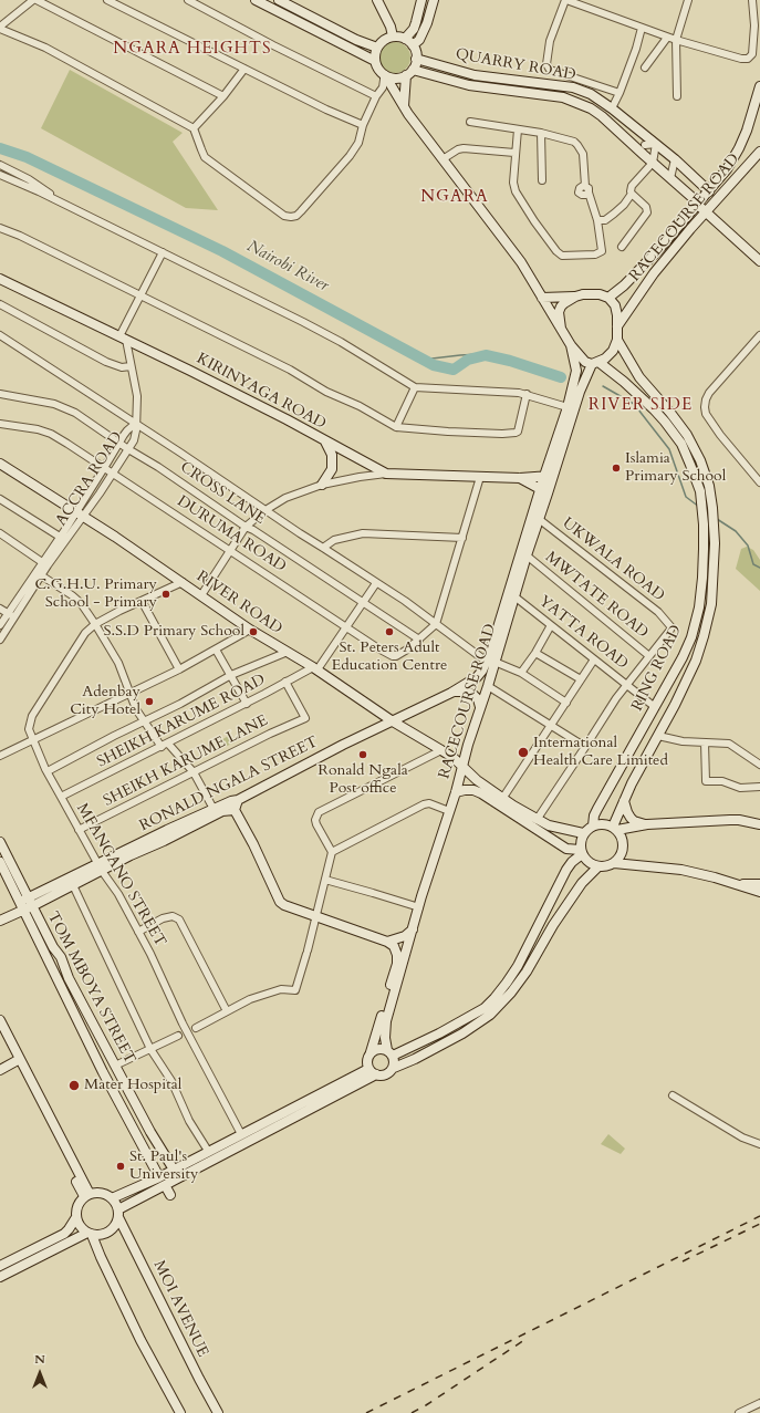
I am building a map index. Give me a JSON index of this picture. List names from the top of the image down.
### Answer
{
  "streets": {
    "main road": [
      "QUARRY ROAD",
      "RACECOURSE ROAD",
      "KIRINYAGA ROAD",
      "RIVER ROAD",
      "RING ROAD",
      "RONALD NGALA STREET",
      "TOM MBOYA STREET",
      "MOI AVENUE"
    ],
    "street": [
      "ACCRA ROAD",
      "CROSS LANE",
      "DURUMA ROAD",
      "UKWALA ROAD",
      "MWTATE ROAD",
      "YATTA ROAD",
      "SHEIKH KARUME ROAD",
      "SHEIKH KARUME LANE",
      "MFANGANO STREET"
    ]
  },
  "crossings": [
    ["QUARRY ROAD", "RACECOURSE ROAD"],
    ["RACECOURSE ROAD", "KIRINYAGA ROAD"],
    ["RACECOURSE ROAD", "UKWALA ROAD"],
    ["RACECOURSE ROAD", "MWTATE ROAD"],
    ["RACECOURSE ROAD", "RIVER ROAD"],
    ["RACECOURSE ROAD", "YATTA ROAD"],
    ["RACECOURSE ROAD", "RING ROAD"],
    ["RACECOURSE ROAD", "RONALD NGALA STREET"],
    ["ACCRA ROAD", "CROSS LANE"],
    ["ACCRA ROAD", "DURUMA ROAD"],
    ["ACCRA ROAD", "RIVER ROAD"],
    ["CROSS LANE", "DURUMA ROAD"],
    ["CROSS LANE", "SHEIKH KARUME ROAD"],
    ["DURUMA ROAD", "SHEIKH KARUME ROAD"],
    ["UKWALA ROAD", "MWTATE ROAD"],
    ["UKWALA ROAD", "RIVER ROAD"],
    ["UKWALA ROAD", "YATTA ROAD"],
    ["RIVER ROAD", "RING ROAD"],
    ["RIVER ROAD", "SHEIKH KARUME ROAD"],
    ["RIVER ROAD", "RONALD NGALA STREET"],
    ["YATTA ROAD", "RING ROAD"],
    ["SHEIKH KARUME ROAD", "SHEIKH KARUME LANE"],
    ["SHEIKH KARUME ROAD", "MFANGANO STREET"],
    ["SHEIKH KARUME LANE", "MFANGANO STREET"],
    ["RONALD NGALA STREET", "MFANGANO STREET"],
    ["RONALD NGALA STREET", "TOM MBOYA STREET"]
  ],
  "districts": ["NGARA HEIGHTS", "NGARA", "RIVER SIDE"],
  "water": ["Nairobi River"],
  "places": [
    "Islamia Primary School",
    "C.G.H.U. Primary School - Primary",
    "S.S.D Primary School",
    "St. Peters Adult Education Centre",
    "Adenbay City Hotel",
    "International Health Care Limited",
    "Ronald Ngala Post office",
    "Mater Hospital",
    "St. Paul's University"
  ],
  "north": "top"
}
